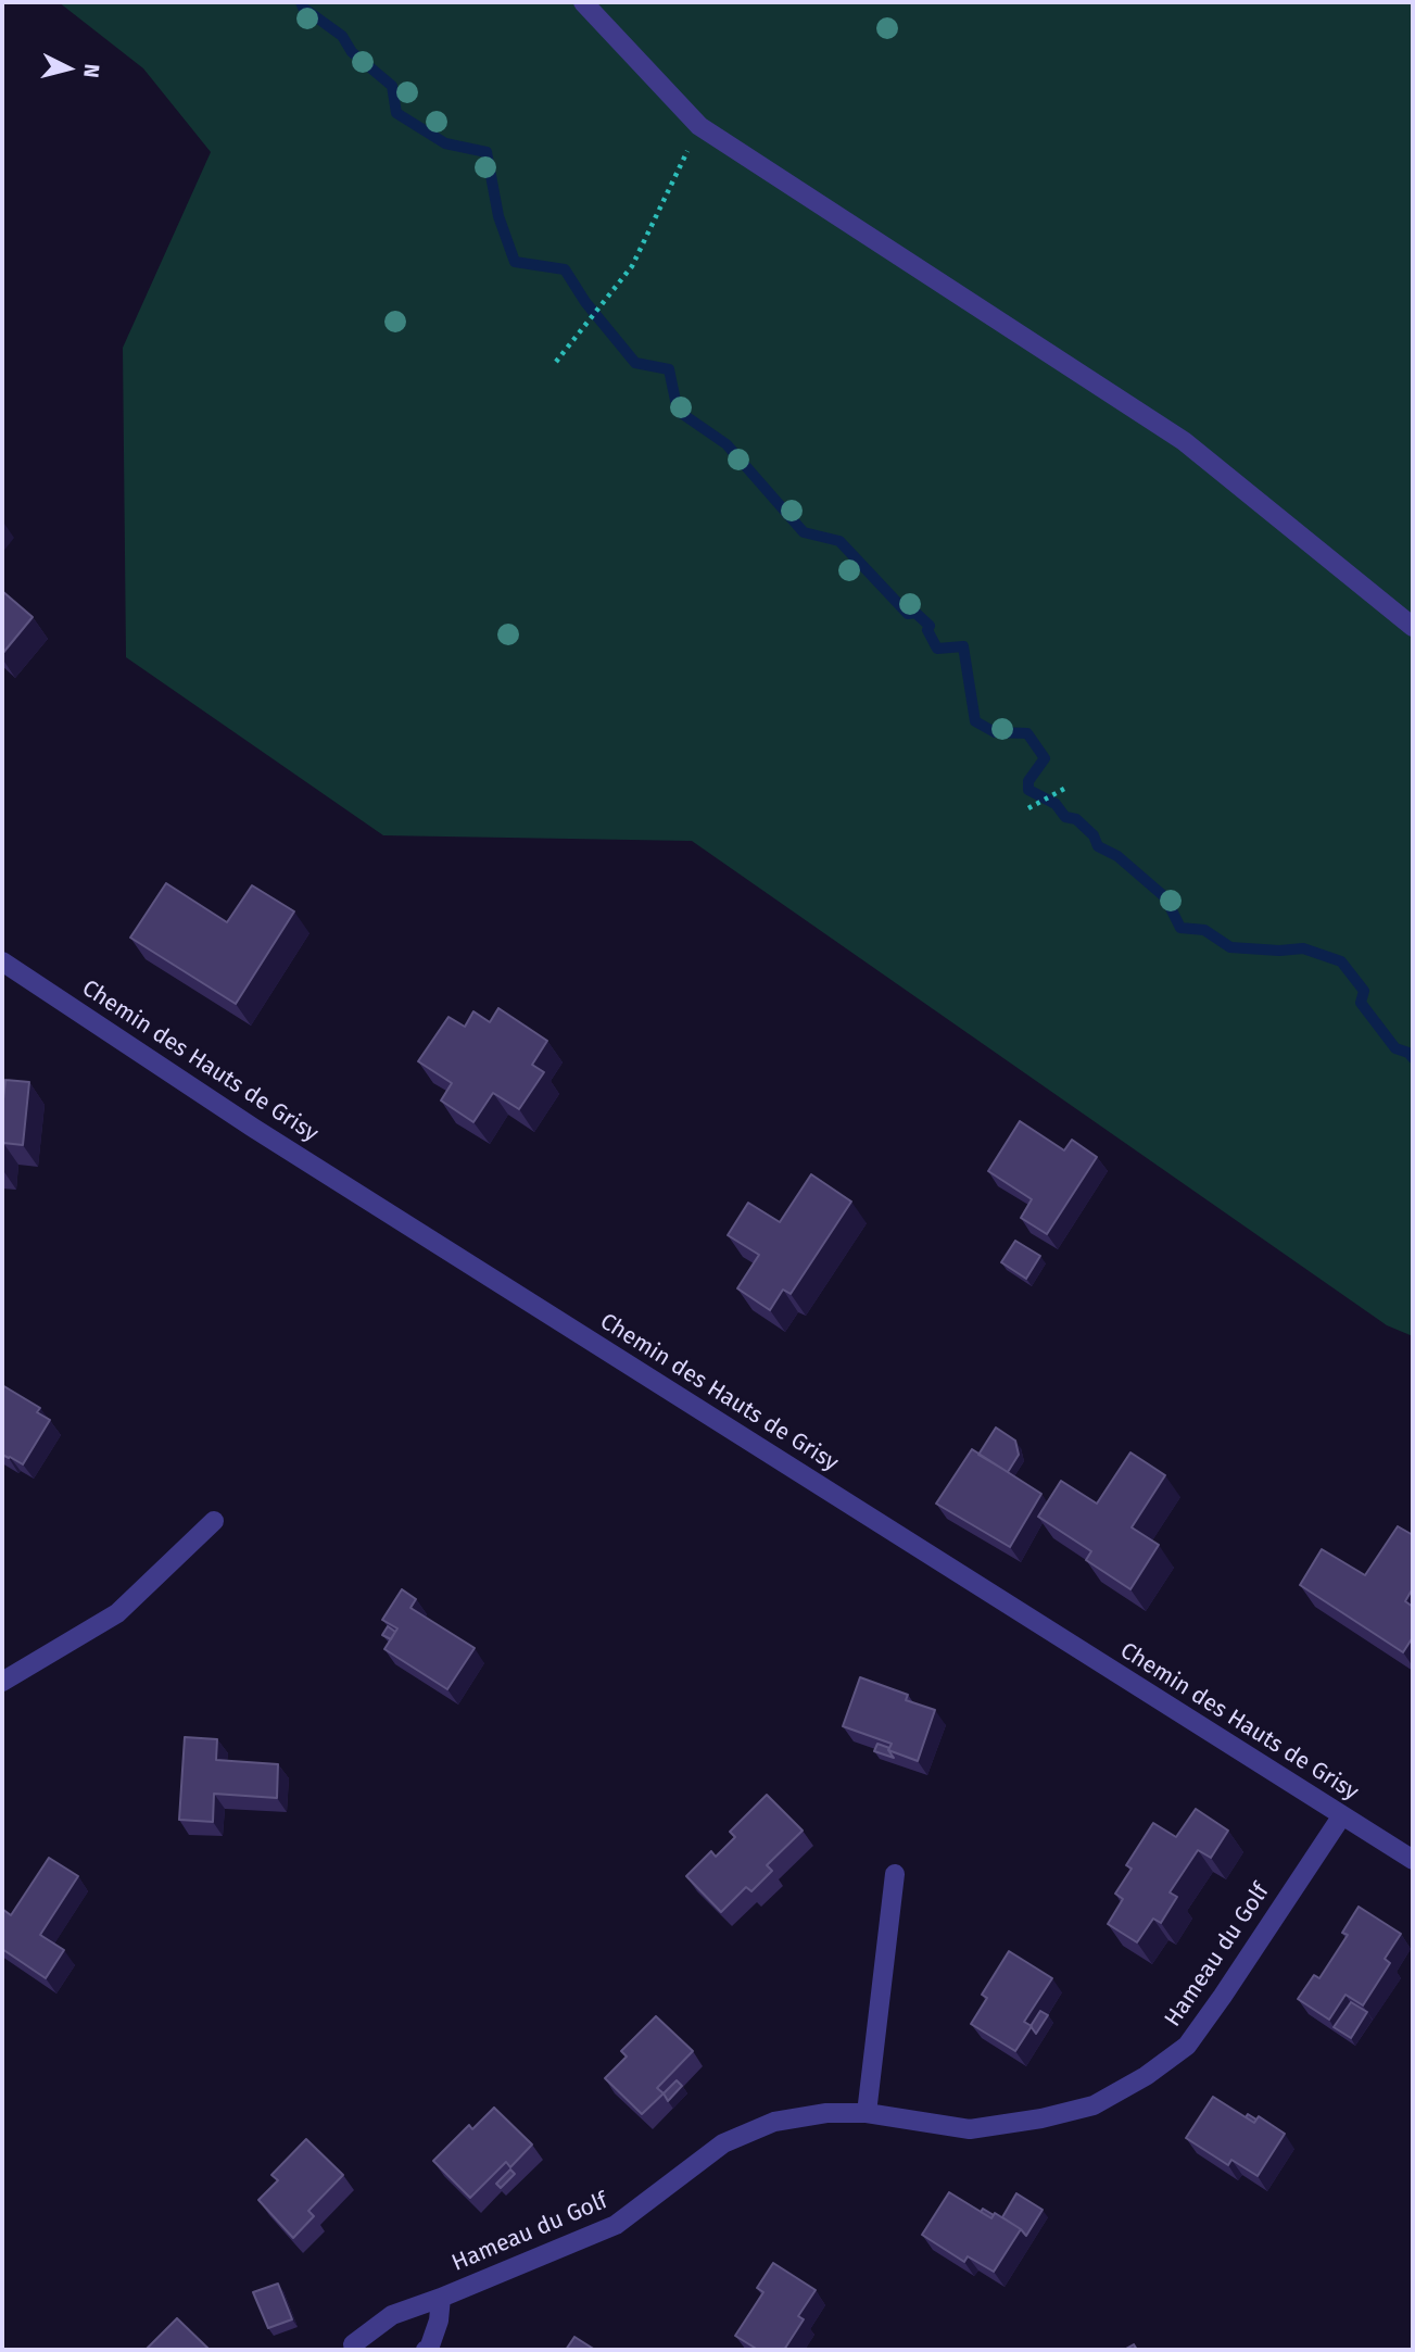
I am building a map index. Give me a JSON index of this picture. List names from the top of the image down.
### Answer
{
  "streets": {
    "street": ["Chemin des Hauts de Grisy", "Hameau du Golf"]
  },
  "crossings": [
    ["Chemin des Hauts de Grisy", "Hameau du Golf"]
  ],
  "north": "right"
}
